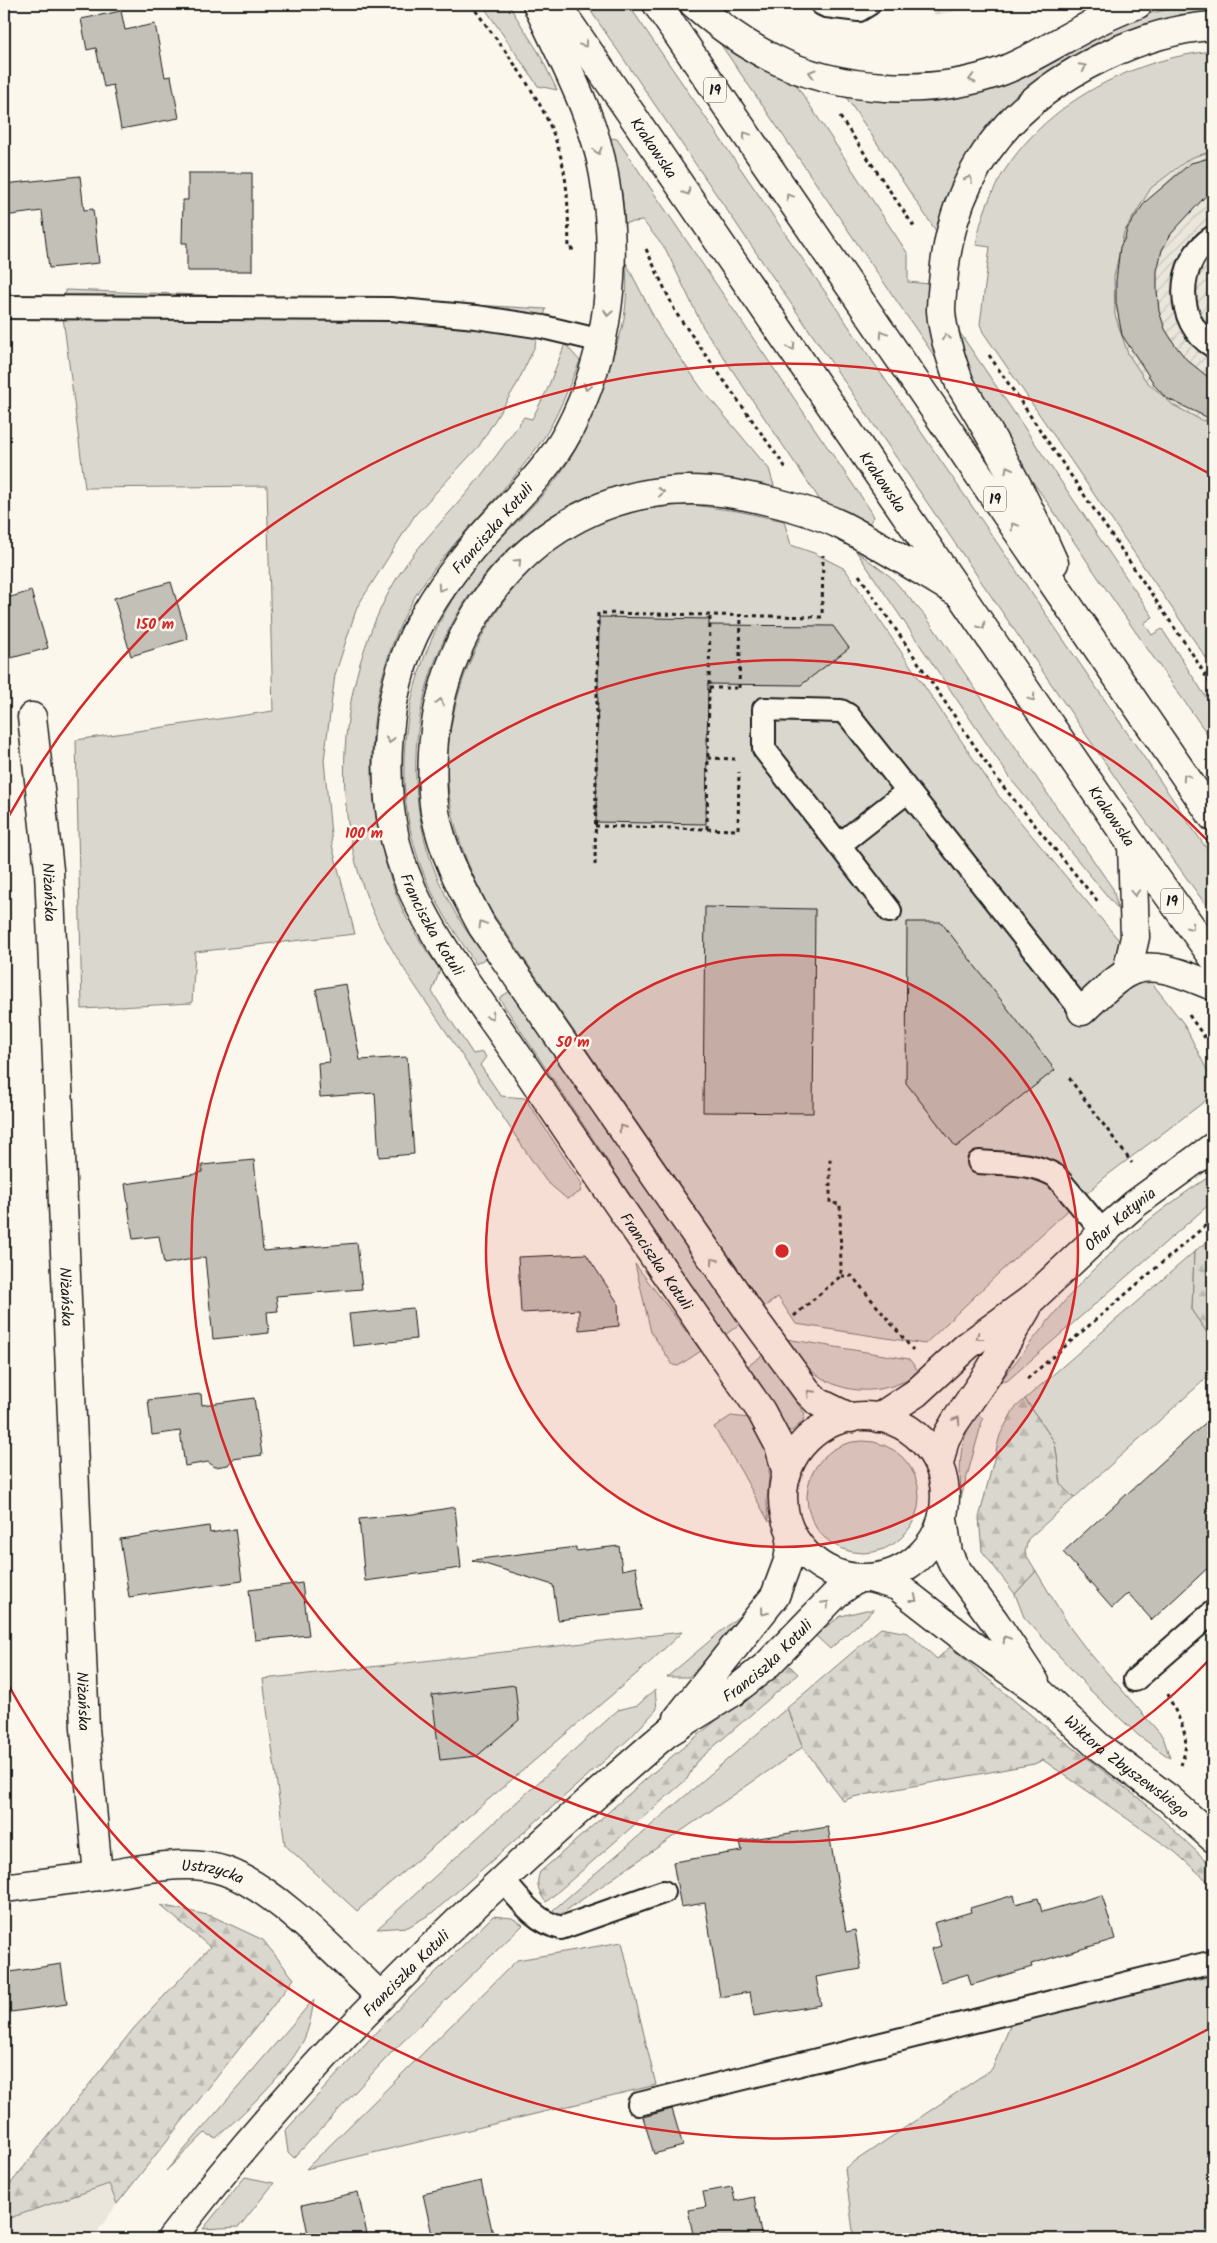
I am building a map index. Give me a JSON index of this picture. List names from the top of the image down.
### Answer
{
  "streets": {
    "street": [
      "19",
      "Krakowska",
      "Franciszka Kotuli",
      "Niżańska",
      "Ofiar Katynia",
      "Wiktora Zbyszewskiego",
      "Ustrzycka"
    ]
  },
  "crossings": [
    ["Franciszka Kotuli", "Ofiar Katynia"],
    ["Franciszka Kotuli", "Wiktora Zbyszewskiego"],
    ["Franciszka Kotuli", "Ustrzycka"],
    ["Niżańska", "Ustrzycka"],
    ["Ofiar Katynia", "Wiktora Zbyszewskiego"]
  ],
  "rings": ["150 m", "100 m", "50 m"]
}
